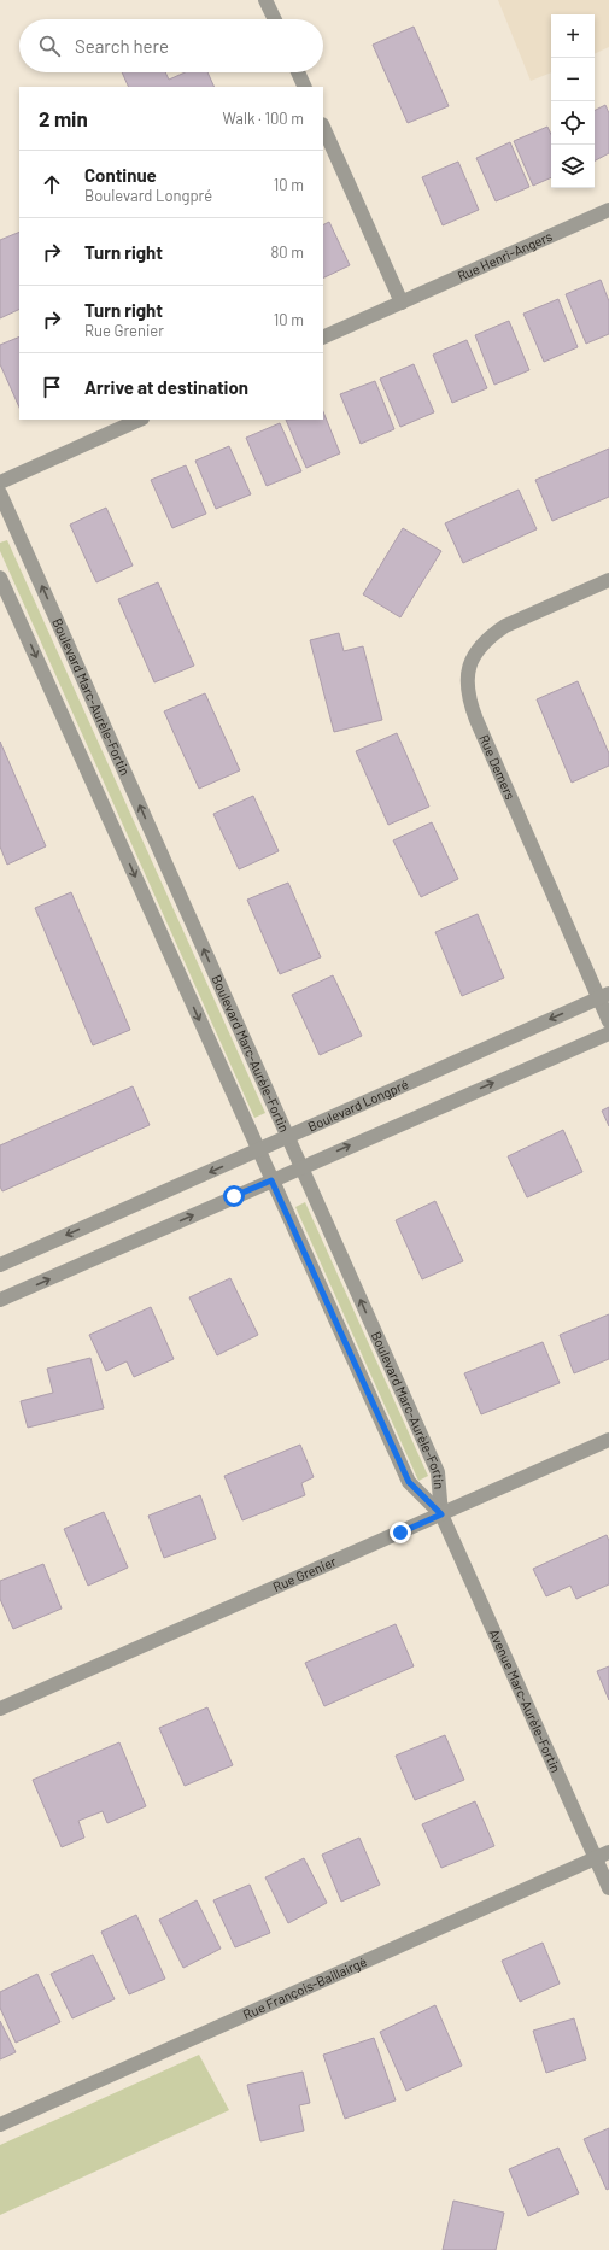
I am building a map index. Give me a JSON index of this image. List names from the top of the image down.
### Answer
{
  "streets": {
    "street": [
      "Rue Henri-Angers",
      "Boulevard Marc-Aurèle-Fortin",
      "Rue Demers",
      "Boulevard Longpré",
      "Rue Grenier",
      "Avenue Marc-Aurèle-Fortin",
      "Rue François-Baillairgé"
    ]
  },
  "crossings": [
    ["Boulevard Marc-Aurèle-Fortin", "Boulevard Longpré"],
    ["Boulevard Marc-Aurèle-Fortin", "Rue Grenier"],
    ["Boulevard Marc-Aurèle-Fortin", "Avenue Marc-Aurèle-Fortin"],
    ["Rue Demers", "Boulevard Longpré"],
    ["Rue Grenier", "Avenue Marc-Aurèle-Fortin"],
    ["Avenue Marc-Aurèle-Fortin", "Rue François-Baillairgé"]
  ],
  "page": {
    "map_buttons": ["+", "−"],
    "search": "Search here",
    "heading": ["2 min", "Walk · 100 m"],
    "list": [
      ["Continue", "Boulevard Longpré", "10 m"],
      ["Turn right", "80 m"],
      ["Turn right", "Rue Grenier", "10 m"],
      "Arrive at destination"
    ]
  }
}
